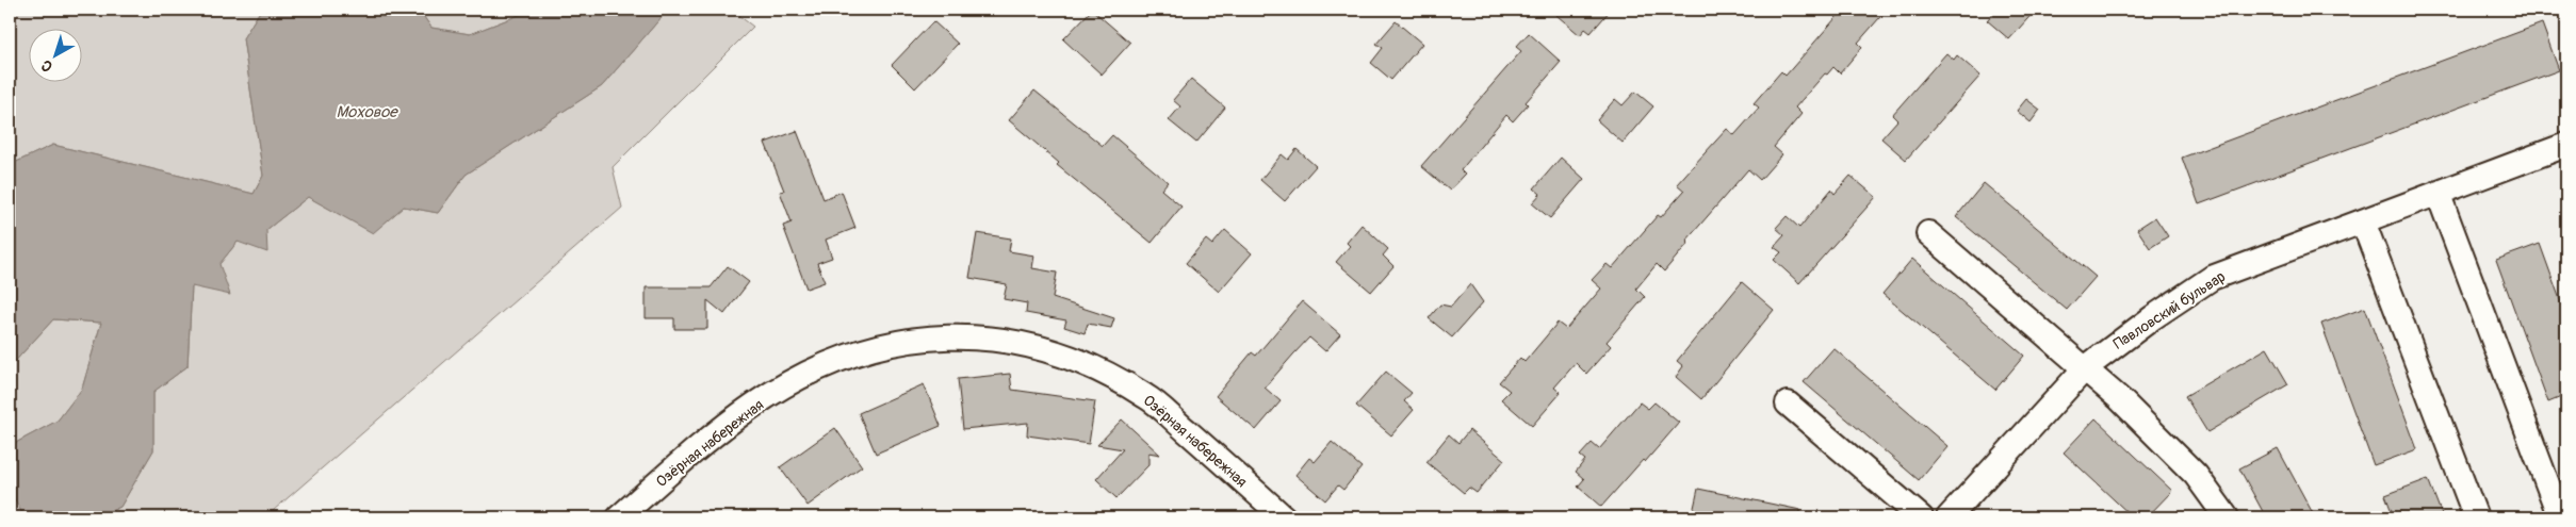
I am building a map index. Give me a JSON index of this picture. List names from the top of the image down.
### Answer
{
  "streets": {
    "street": ["Павловский бульвар", "Озёрная набережная"]
  },
  "water": ["Моховое"],
  "north": "bottom left"
}
